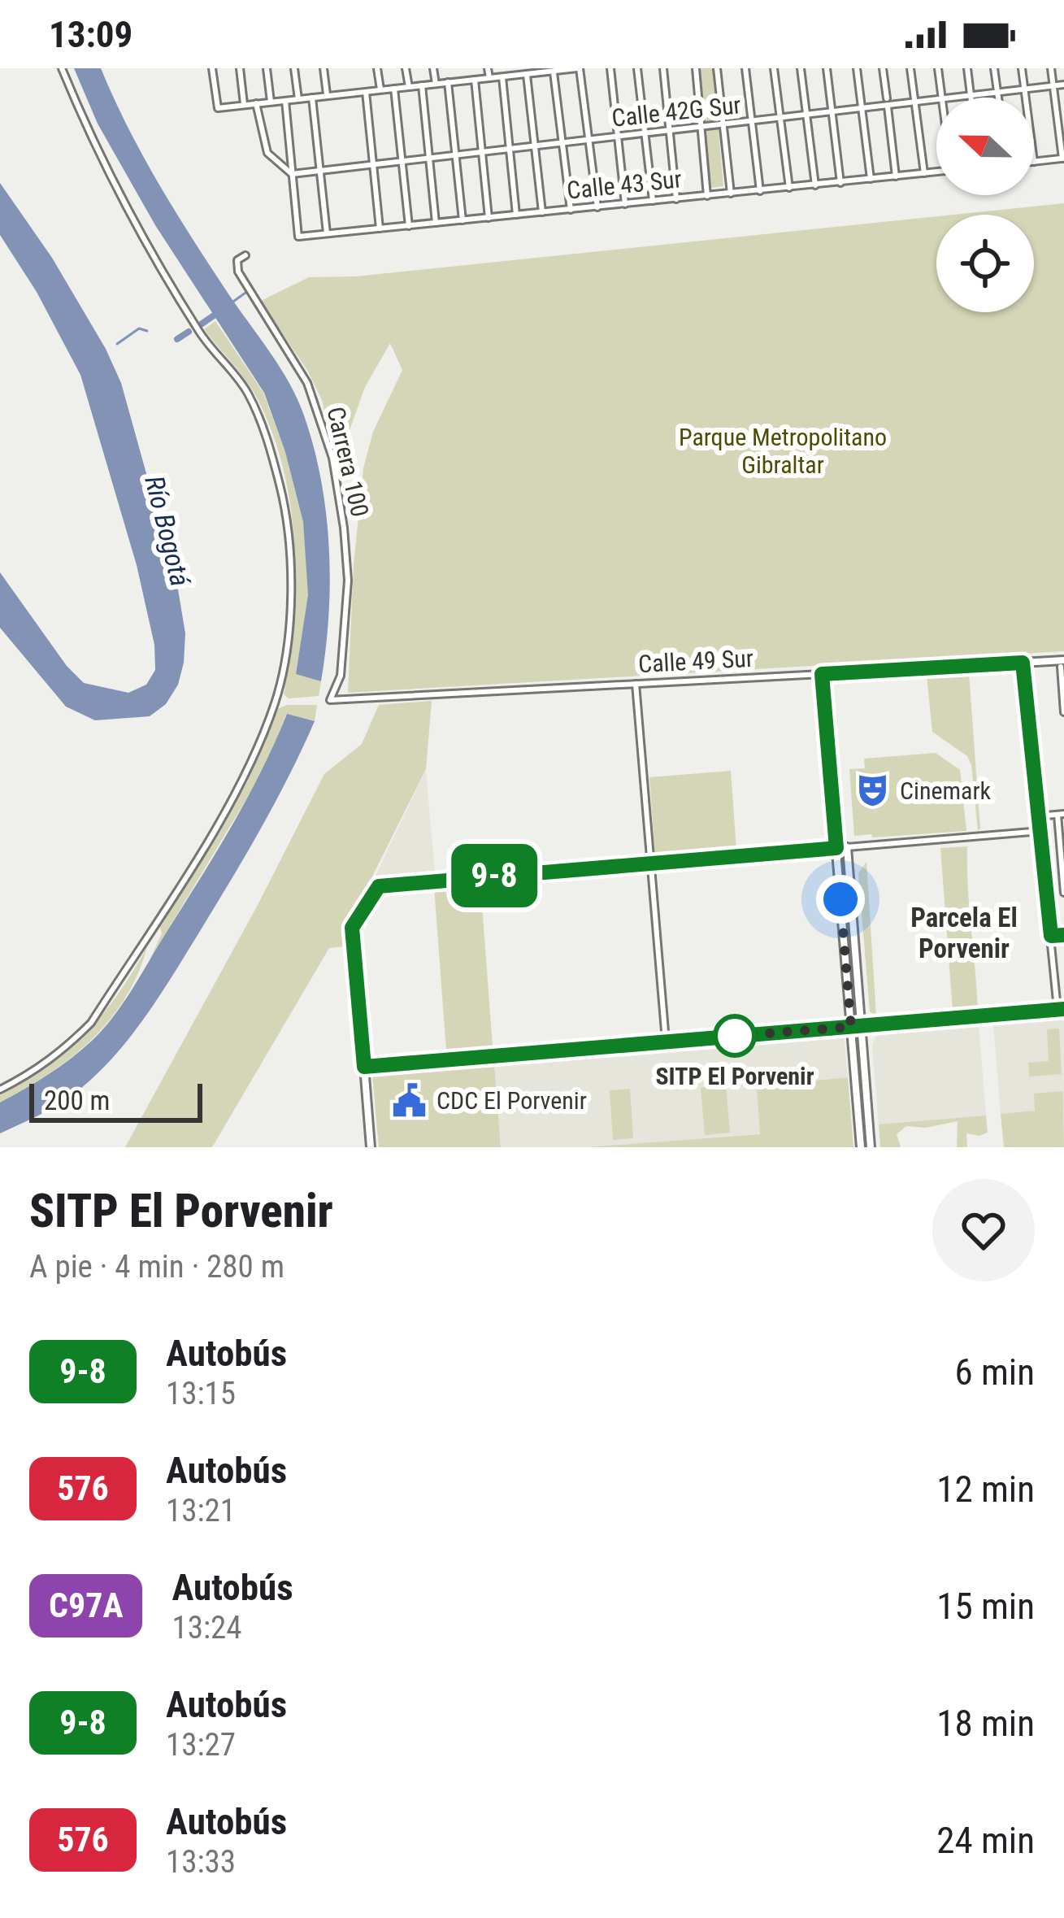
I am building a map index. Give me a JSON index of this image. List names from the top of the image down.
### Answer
{
  "streets": {
    "street": [
      "Calle 42G Sur",
      "Calle 43 Sur",
      "Carrera 100",
      "Calle 49 Sur"
    ]
  },
  "crossings": [
    ["Calle 42G Sur", "Calle 43 Sur"],
    ["Carrera 100", "Calle 49 Sur"]
  ],
  "districts": ["Parcela El Porvenir"],
  "water": ["Río Bogotá"],
  "parks": ["Parque Metropolitano Gibraltar"],
  "places": {
    "theatre": ["Cinemark"],
    "other": ["SITP El Porvenir"],
    "public building": ["CDC El Porvenir"]
  },
  "lines": ["bus line 9-8"],
  "scale_bar": "200 m",
  "north": "left",
  "page": {
    "status": "13:09",
    "on_map": "9-8",
    "scale": "200 m",
    "heading": ["SITP El Porvenir", "A pie · 4 min · 280 m"],
    "list": [
      {
        "mark": "9-8",
        "name": "Autobús",
        "note": "13:15",
        "value": "6 min"
      },
      {
        "mark": "576",
        "name": "Autobús",
        "note": "13:21",
        "value": "12 min"
      },
      {
        "mark": "C97A",
        "name": "Autobús",
        "note": "13:24",
        "value": "15 min"
      },
      {
        "mark": "9-8",
        "name": "Autobús",
        "note": "13:27",
        "value": "18 min"
      },
      {
        "mark": "576",
        "name": "Autobús",
        "note": "13:33",
        "value": "24 min"
      }
    ]
  }
}
